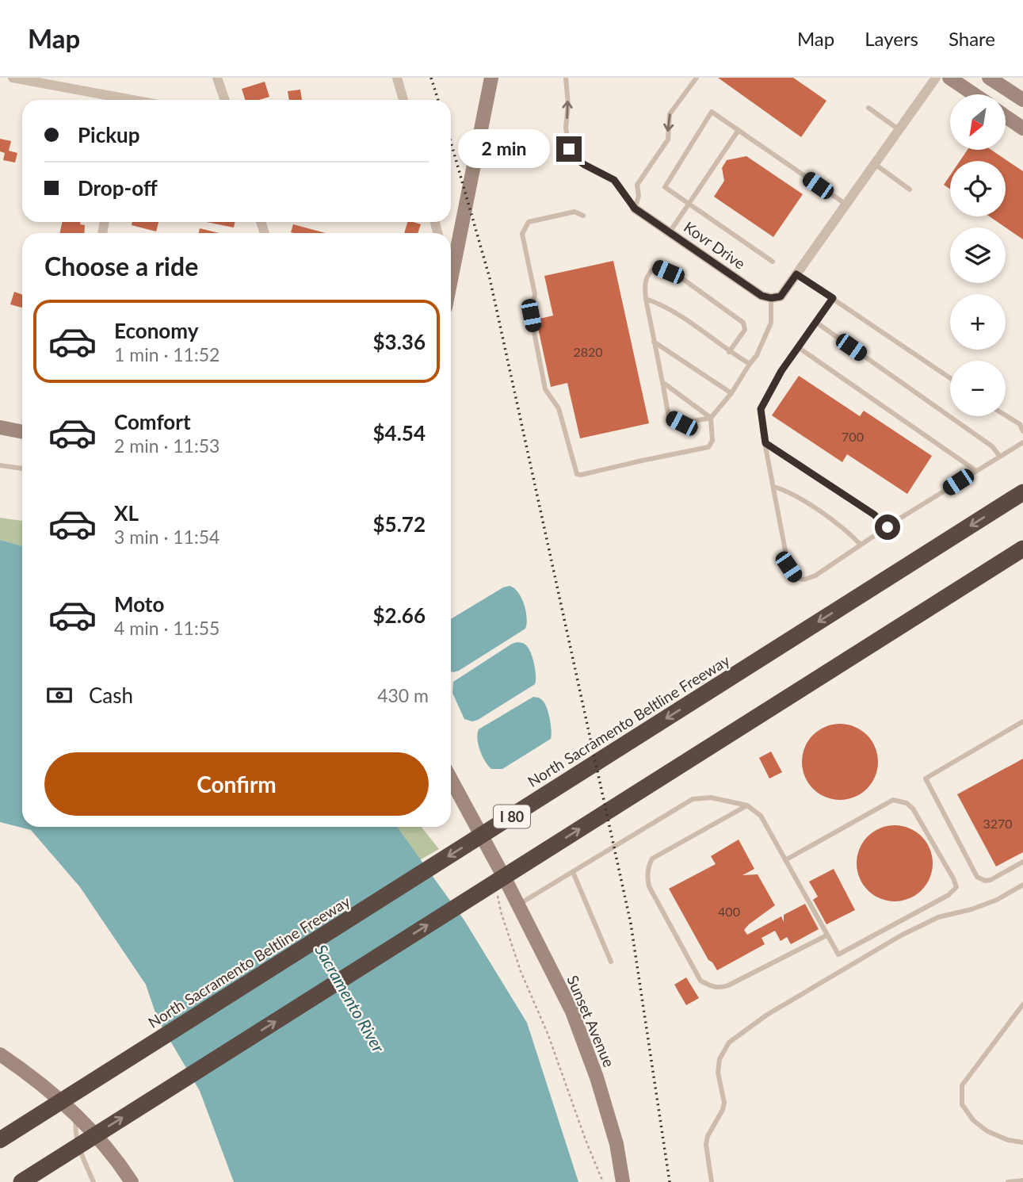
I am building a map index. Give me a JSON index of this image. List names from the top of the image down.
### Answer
{
  "streets": {
    "highway": ["North Sacramento Beltline Freeway", "I 80"],
    "main road": ["Sunset Avenue"],
    "street": ["Kovr Drive"]
  },
  "water": ["Sacramento River"],
  "house_numbers": [
    "2820",
    "700",
    "3270",
    "400"
  ],
  "north": "bottom left",
  "page": {
    "header": "Map",
    "nav": ["Map", "Layers", "Share"],
    "map_buttons": ["+", "−"],
    "banner": ["Pickup", "Drop-off"],
    "bubble": "2 min",
    "heading": "Choose a ride",
    "list": [
      {
        "name": "Economy",
        "note": "1 min · 11:52",
        "value": "$3.36"
      },
      {
        "name": "Comfort",
        "note": "2 min · 11:53",
        "value": "$4.54"
      },
      {
        "name": "XL",
        "note": "3 min · 11:54",
        "value": "$5.72"
      },
      {
        "name": "Moto",
        "note": "4 min · 11:55",
        "value": "$2.66"
      }
    ],
    "pay": ["Cash", "430 m"],
    "buttons": "Confirm"
  }
}
